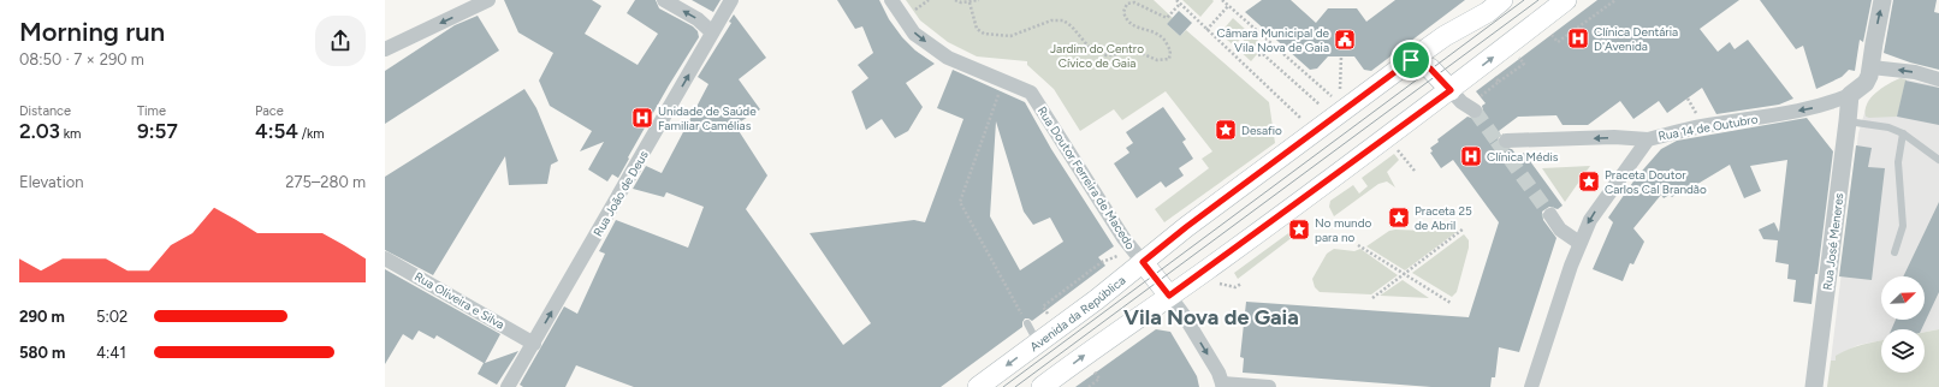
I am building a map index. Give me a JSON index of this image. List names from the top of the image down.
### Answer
{
  "streets": {
    "main road": ["Avenida da República"],
    "street": [
      "Rua 14 de Outubro",
      "Rua Doutor Ferreira de Macedo",
      "Rua João de Deus",
      "Rua José Meneres",
      "Rua Oliveira e Silva"
    ]
  },
  "crossings": [
    ["Rua 14 de Outubro", "Rua José Meneres"],
    ["Rua Doutor Ferreira de Macedo", "Avenida da República"],
    ["Rua João de Deus", "Rua Oliveira e Silva"]
  ],
  "one_way": ["Rua 14 de Outubro", "Rua Doutor Ferreira de Macedo", "Rua João de Deus"],
  "districts": ["Vila Nova de Gaia"],
  "parks": ["Jardim do Centro Cívico de Gaia"],
  "places": {
    "hospital": ["Clínica Dentária D'Avenida", "Unidade de Saúde Familiar Camélias", "Clínica Médis"],
    "public building": ["Câmara Municipal de Vila Nova de Gaia"],
    "place": [
      "Desafio",
      "Praceta Doutor Carlos Cal Brandão",
      "Praceta 25 de Abril",
      "No mundo para no"
    ]
  },
  "north": "top right",
  "page": {
    "heading": ["Morning run", "08:50 · 7 × 290 m"],
    "stats": [
      ["Distance", "2.03 km"],
      ["Time", "9:57"],
      ["Pace", "4:54 /km"]
    ],
    "chart": ["Elevation", "275–280 m"],
    "list": [
      {
        "name": "290 m",
        "note": "5:02"
      },
      {
        "name": "580 m",
        "note": "4:41"
      }
    ]
  }
}
